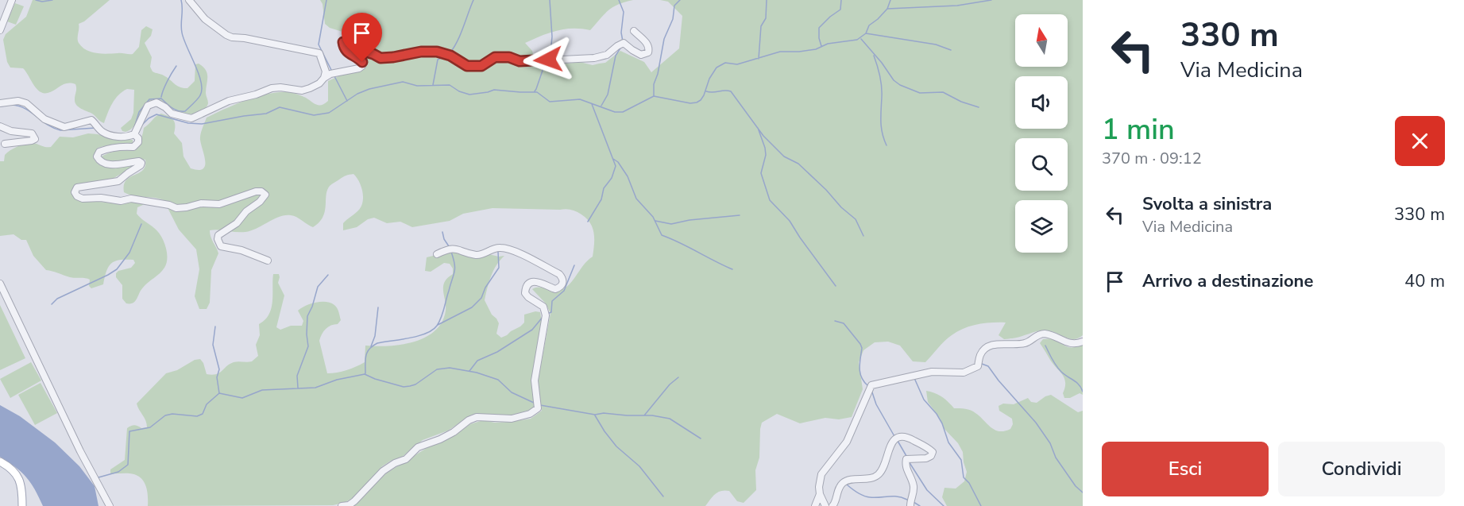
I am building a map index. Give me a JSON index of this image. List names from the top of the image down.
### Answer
{
  "north": "top",
  "page": {
    "turn": ["330 m", "Via Medicina"],
    "heading": ["1 min", "370 m · 09:12"],
    "list": [
      {
        "name": "Svolta a sinistra",
        "note": "Via Medicina",
        "value": "330 m"
      },
      {
        "name": "Arrivo a destinazione",
        "value": "40 m"
      }
    ],
    "buttons": ["Esci", "Condividi"]
  }
}
